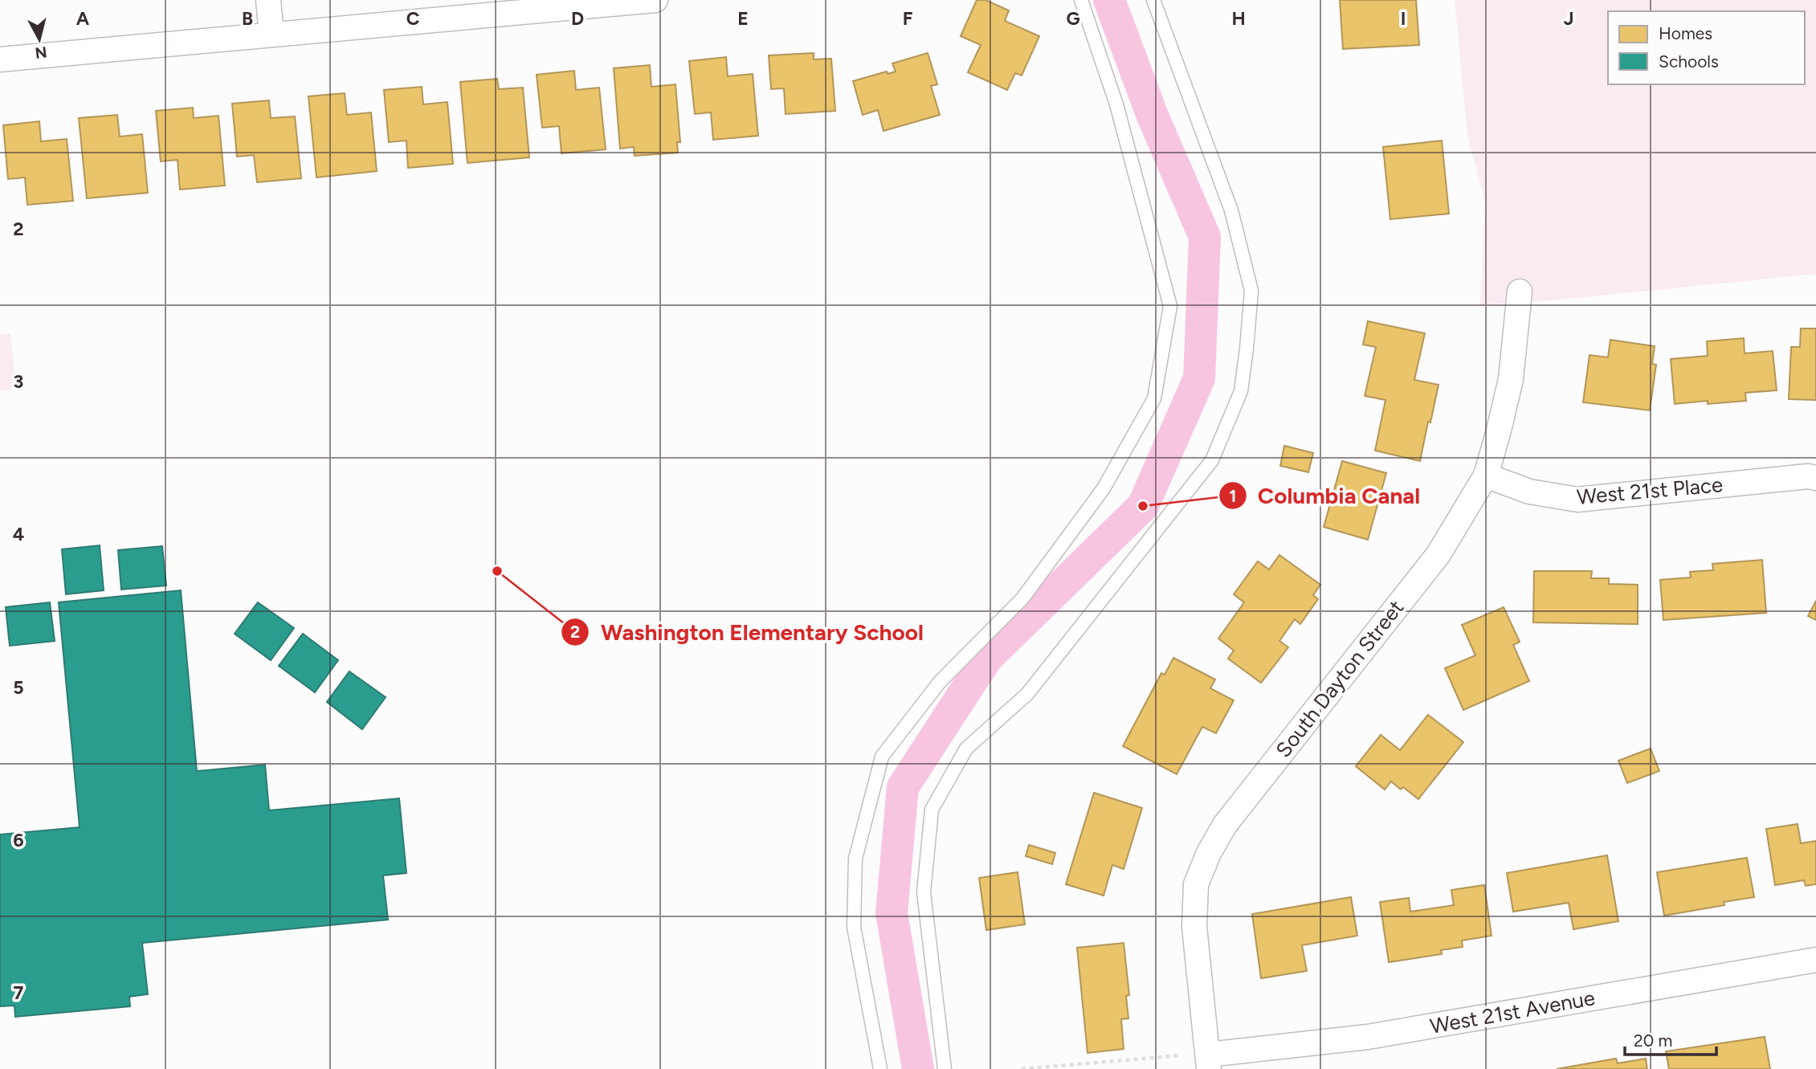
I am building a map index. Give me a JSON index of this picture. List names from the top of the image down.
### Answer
{
  "streets": {
    "street": ["West 21st Place", "South Dayton Street", "West 21st Avenue"]
  },
  "crossings": [
    ["West 21st Place", "South Dayton Street"],
    ["South Dayton Street", "West 21st Avenue"]
  ],
  "places": ["Columbia Canal", "Washington Elementary School"],
  "legend": ["Homes", "Schools"],
  "scale_bar": "20 m",
  "north": "bottom",
  "grid": {
    "columns": [
      "A",
      "B",
      "C",
      "D",
      "E",
      "F",
      "G",
      "H",
      "I",
      "J"
    ],
    "rows": [
      "2",
      "3",
      "4",
      "5",
      "6",
      "7"
    ]
  }
}
